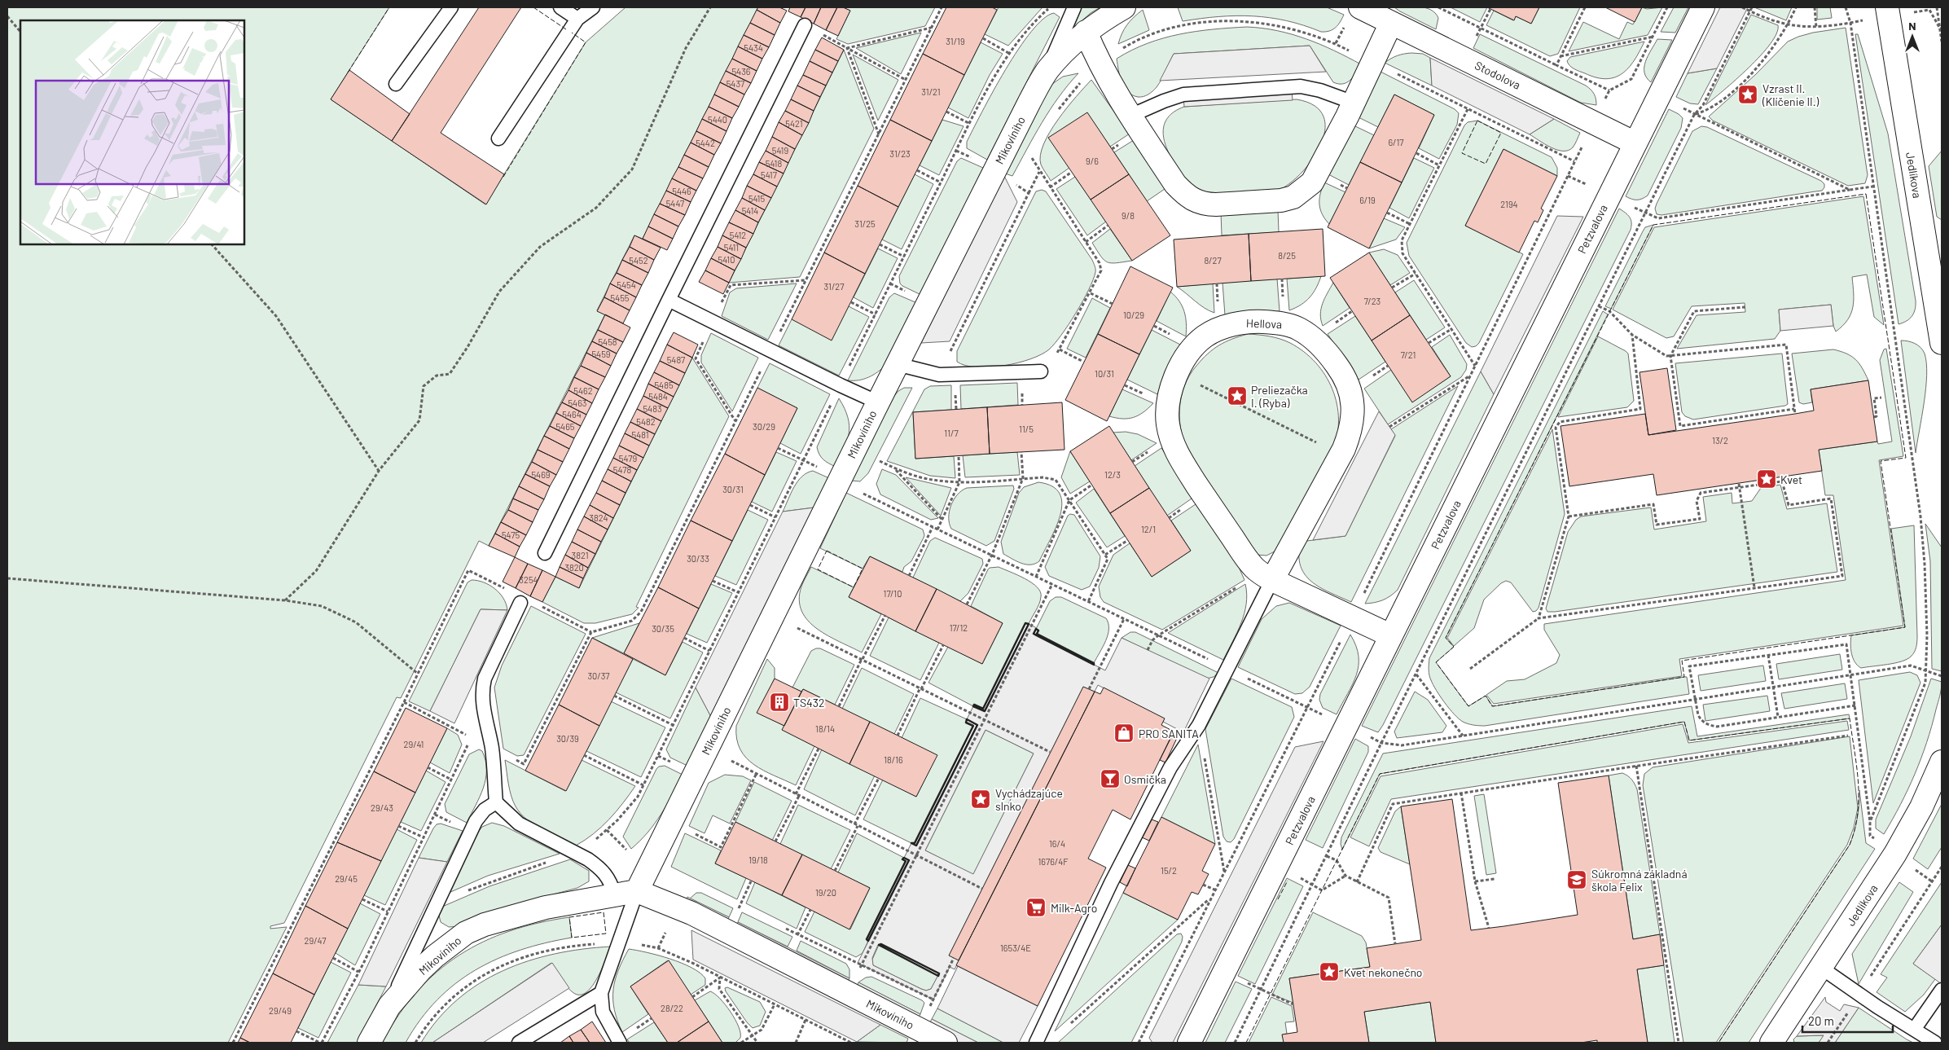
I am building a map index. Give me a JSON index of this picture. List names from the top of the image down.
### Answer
{
  "streets": {
    "street": [
      "Stodolova",
      "Mikovíniho",
      "Jedlíkova",
      "Petzvalova",
      "Hellova"
    ]
  },
  "crossings": [
    ["Stodolova", "Petzvalova"],
    ["Petzvalova", "Hellova"]
  ],
  "places": {
    "place": [
      "Vzrast II. (Klíčenie II.)",
      "Preliezačka I. (Ryba)",
      "Kvet",
      "Vychádzajúce slnko",
      "Kvet nekonečno"
    ],
    "building": ["TS432"],
    "shop": ["PRO SANITA"],
    "bar": ["Osmička"],
    "school or university": ["Súkromná základná škola Felix"],
    "supermarket": ["Milk-Agro"]
  },
  "house_numbers": [
    "31/19",
    "5434",
    "5436",
    "5437",
    "31/21",
    "5440",
    "5421",
    "6/17",
    "5442",
    "5419",
    "31/23",
    "9/6",
    "5418",
    "5417",
    "5446",
    "5415",
    "6/19",
    "5447",
    "2194",
    "5414",
    "9/8",
    "31/25",
    "5412",
    "5411",
    "8/25",
    "5410",
    "5452",
    "8/27",
    "5454",
    "31/27",
    "5455",
    "7/23",
    "10/29",
    "5458",
    "5459",
    "7/21",
    "5487",
    "10/31",
    "5485",
    "5462",
    "5484",
    "5463",
    "5483",
    "5464",
    "5482",
    "5465",
    "30/29",
    "11/5",
    "11/7",
    "5481",
    "13/2",
    "5479",
    "5478",
    "5469",
    "12/3",
    "30/31",
    "3824",
    "12/1",
    "5475",
    "3821",
    "30/33",
    "3820",
    "3254",
    "17/10",
    "17/12",
    "30/35",
    "30/37",
    "18/14",
    "30/39",
    "29/41",
    "18/16",
    "29/43",
    "16/4",
    "19/18",
    "1676/4F",
    "15/2",
    "29/45",
    "19/20",
    "29/47",
    "1653/4E",
    "28/22",
    "29/49"
  ],
  "scale_bar": "20 m",
  "north": "top"
}
